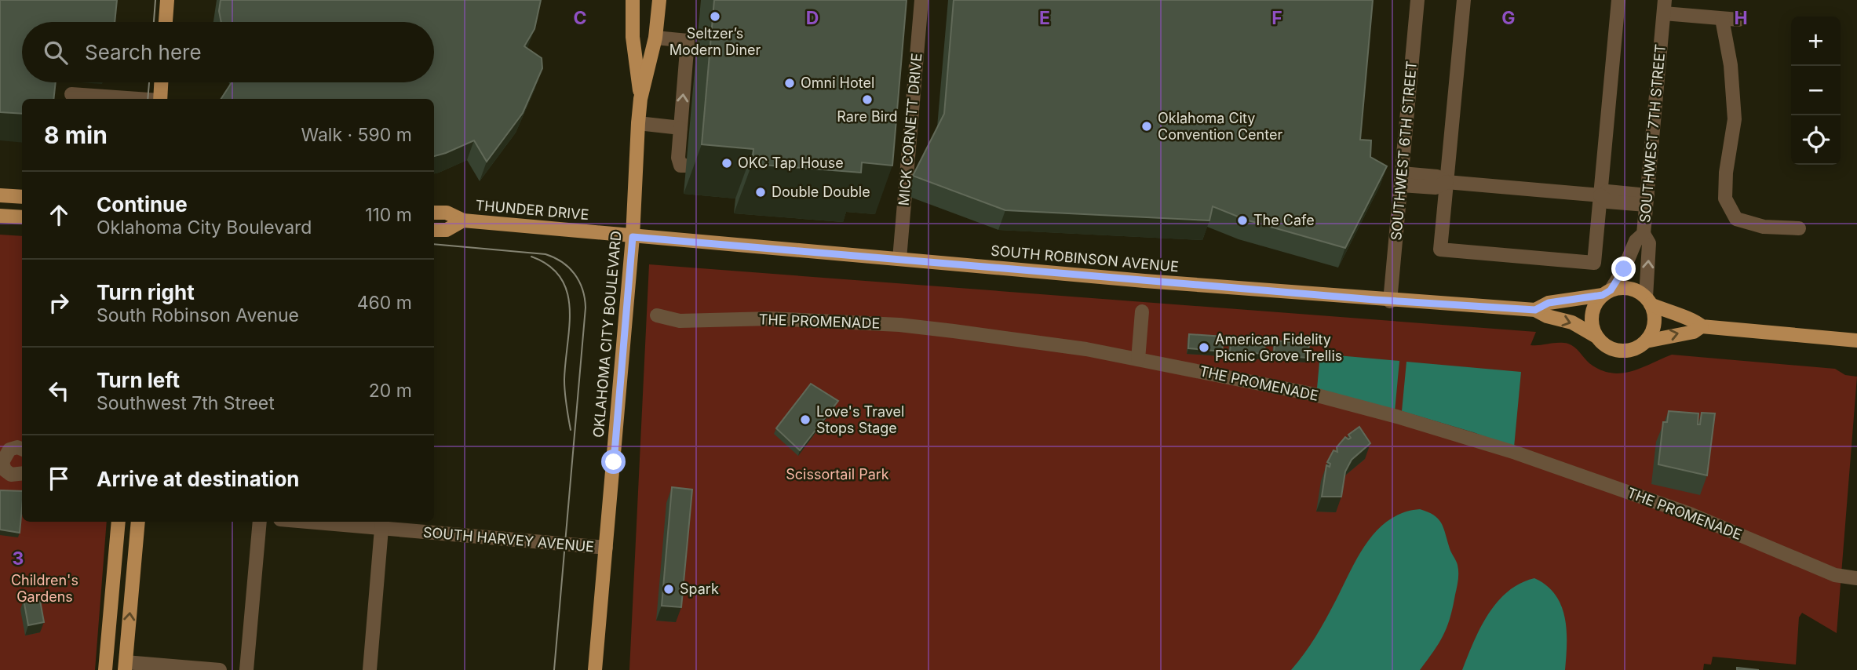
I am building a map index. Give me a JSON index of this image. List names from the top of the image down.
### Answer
{
  "streets": {
    "main road": ["THUNDER DRIVE", "SOUTH ROBINSON AVENUE", "OKLAHOMA CITY BOULEVARD"],
    "street": [
      "MICK CORNETT DRIVE",
      "SOUTHWEST 7TH STREET",
      "SOUTHWEST 6TH STREET",
      "THE PROMENADE",
      "SOUTH HARVEY AVENUE"
    ]
  },
  "crossings": [
    ["MICK CORNETT DRIVE", "SOUTH ROBINSON AVENUE"],
    ["SOUTHWEST 7TH STREET", "SOUTH ROBINSON AVENUE"],
    ["SOUTHWEST 6TH STREET", "SOUTH ROBINSON AVENUE"],
    ["THUNDER DRIVE", "SOUTH ROBINSON AVENUE"],
    ["THUNDER DRIVE", "OKLAHOMA CITY BOULEVARD"],
    ["SOUTH ROBINSON AVENUE", "OKLAHOMA CITY BOULEVARD"],
    ["OKLAHOMA CITY BOULEVARD", "SOUTH HARVEY AVENUE"]
  ],
  "parks": ["Scissortail Park", "Children's Gardens"],
  "places": [
    "Seltzer’s Modern Diner",
    "Omni Hotel",
    "Rare Bird",
    "Oklahoma City Convention Center",
    "OKC Tap House",
    "Double Double",
    "The Cafe",
    "American Fidelity Picnic Grove Trellis",
    "Love's Travel Stops Stage",
    "Spark"
  ],
  "page": {
    "map_buttons": ["+", "−"],
    "search": "Search here",
    "heading": ["8 min", "Walk · 590 m"],
    "list": [
      ["Continue", "Oklahoma City Boulevard", "110 m"],
      ["Turn right", "South Robinson Avenue", "460 m"],
      ["Turn left", "Southwest 7th Street", "20 m"],
      "Arrive at destination"
    ]
  },
  "grid": {
    "columns": [
      "C",
      "D",
      "E",
      "F",
      "G",
      "H"
    ],
    "rows": ["3"]
  }
}
